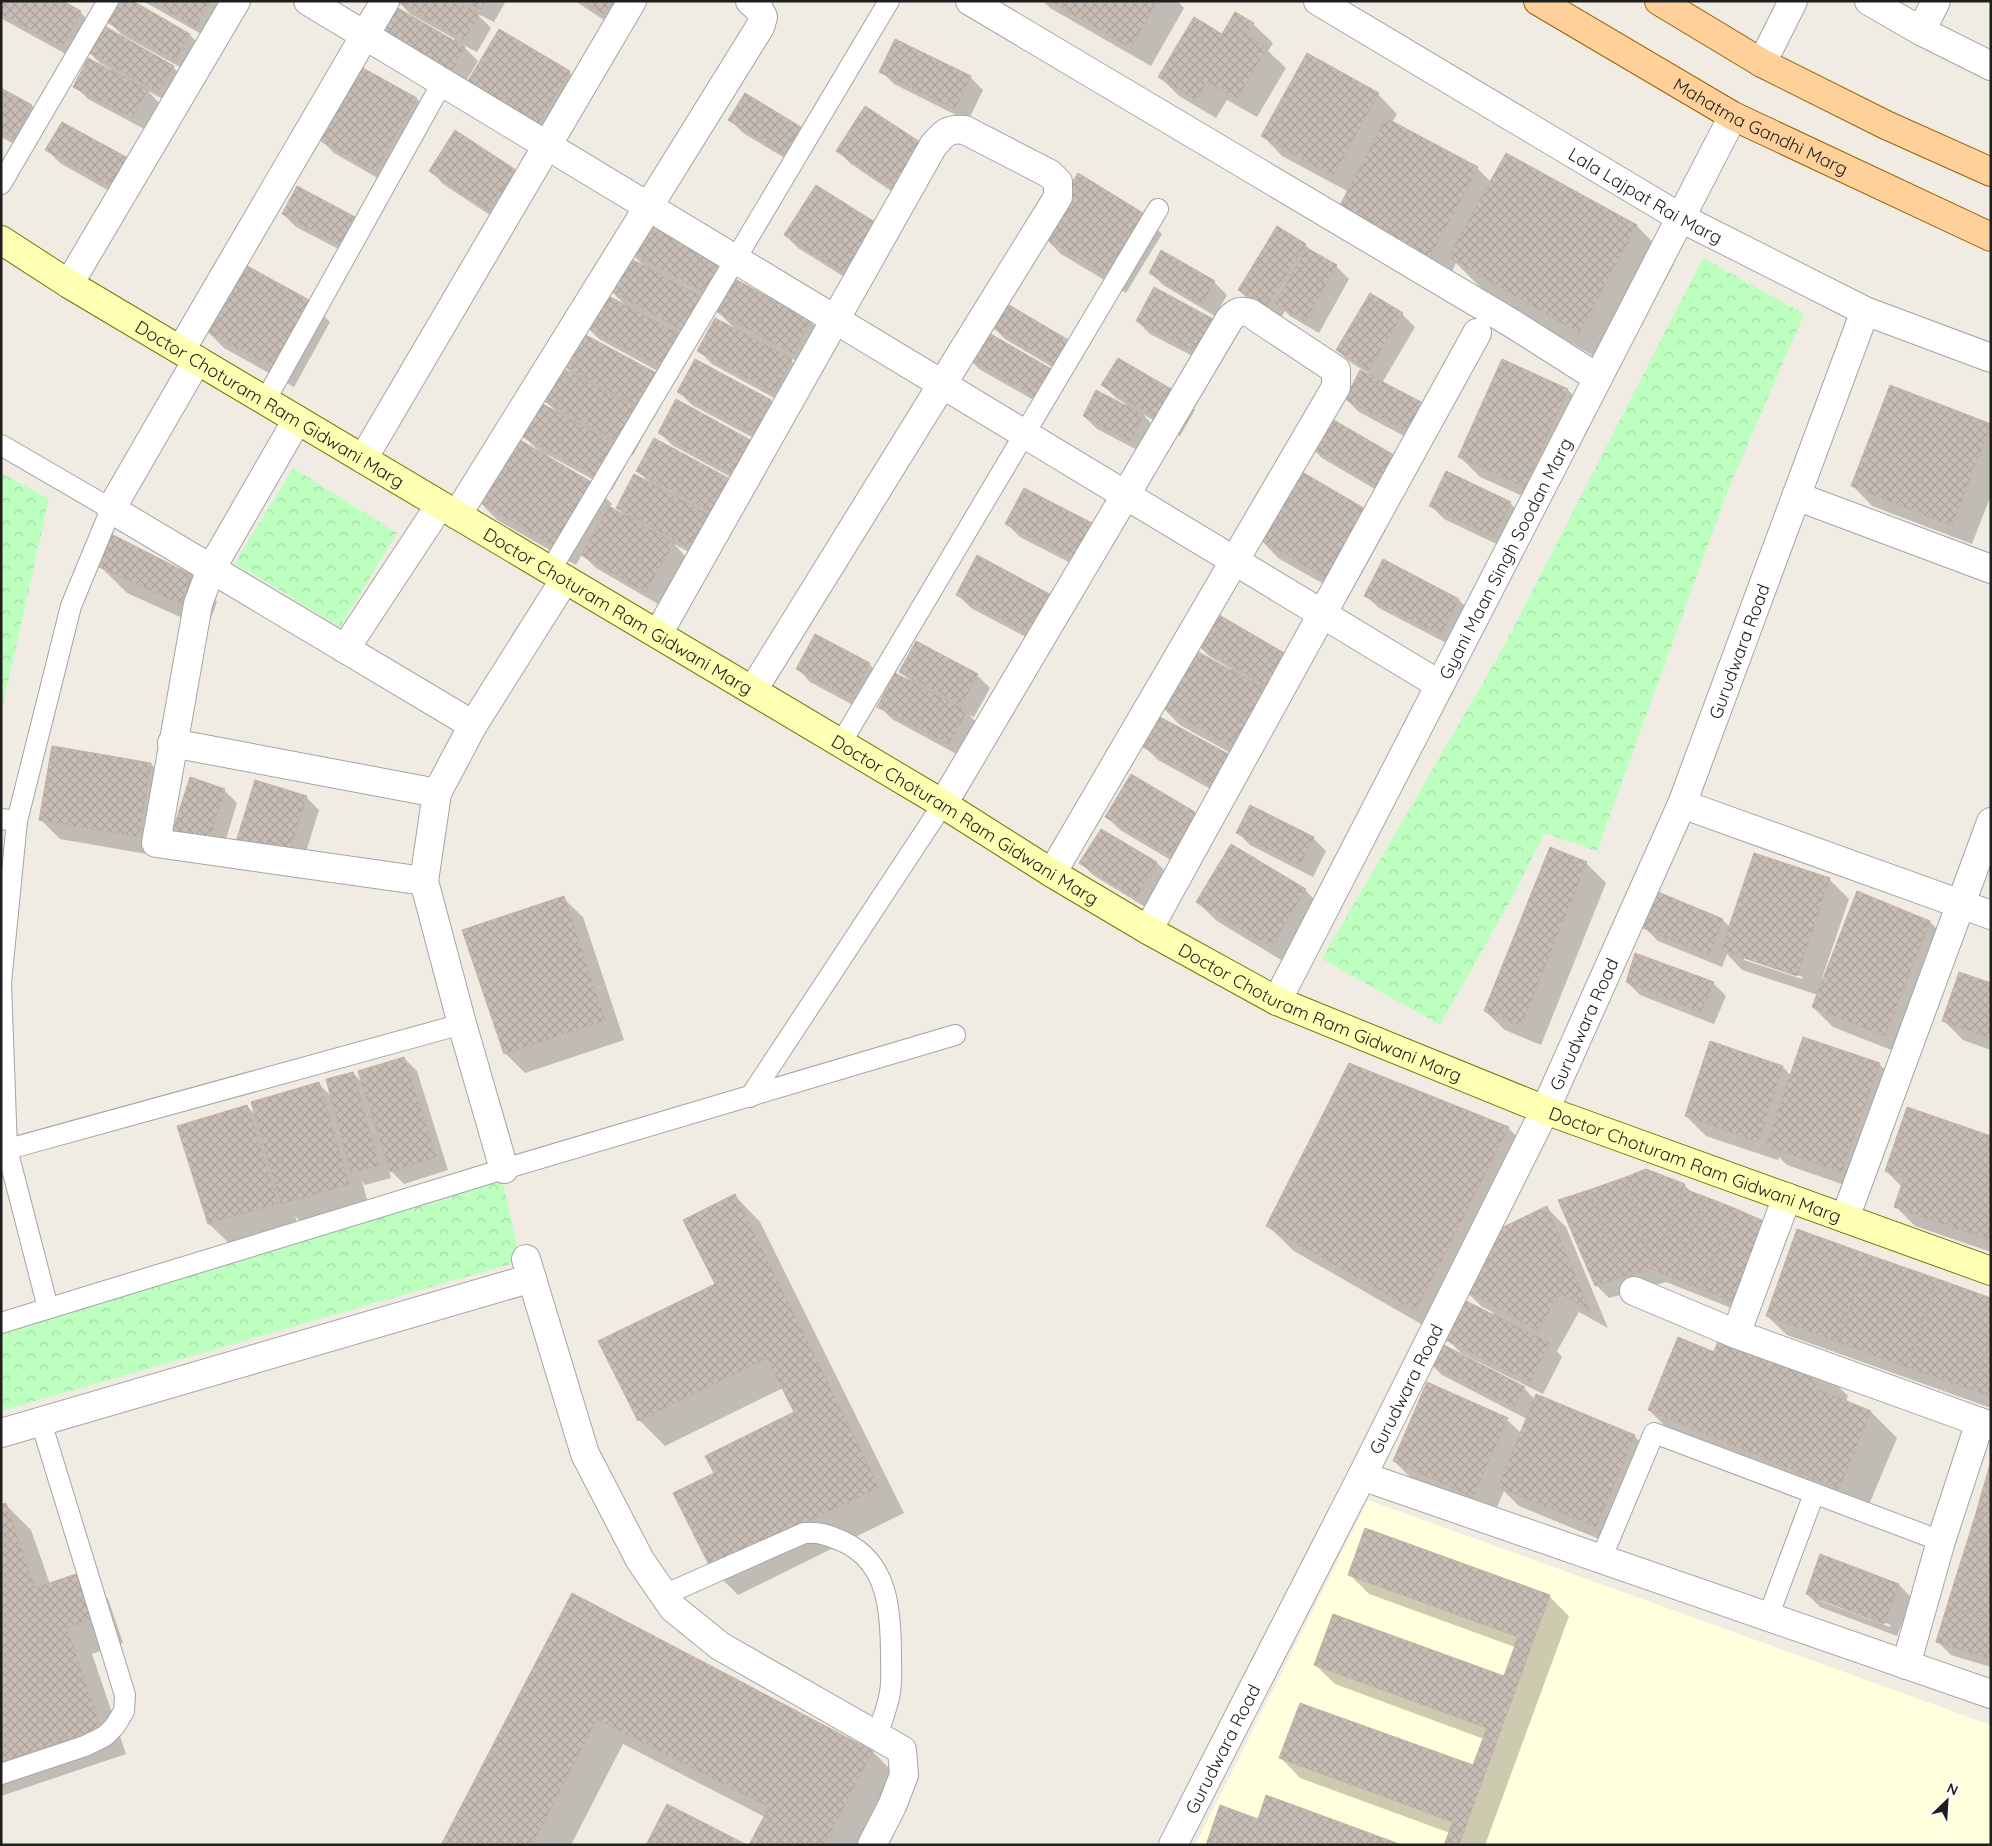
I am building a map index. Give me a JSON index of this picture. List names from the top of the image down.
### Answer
{
  "streets": {
    "main road": ["Mahatma Gandhi Marg"],
    "street": [
      "Lala Lajpat Rai Marg",
      "Doctor Choturam Ram Gidwani Marg",
      "Gyani Maan Singh Soodan Marg",
      "Gurudwara Road"
    ]
  },
  "crossings": [
    ["Mahatma Gandhi Marg", "Gyani Maan Singh Soodan Marg"],
    ["Lala Lajpat Rai Marg", "Gyani Maan Singh Soodan Marg"],
    ["Lala Lajpat Rai Marg", "Gurudwara Road"],
    ["Doctor Choturam Ram Gidwani Marg", "Gyani Maan Singh Soodan Marg"],
    ["Doctor Choturam Ram Gidwani Marg", "Gurudwara Road"]
  ],
  "north": "top right"
}
